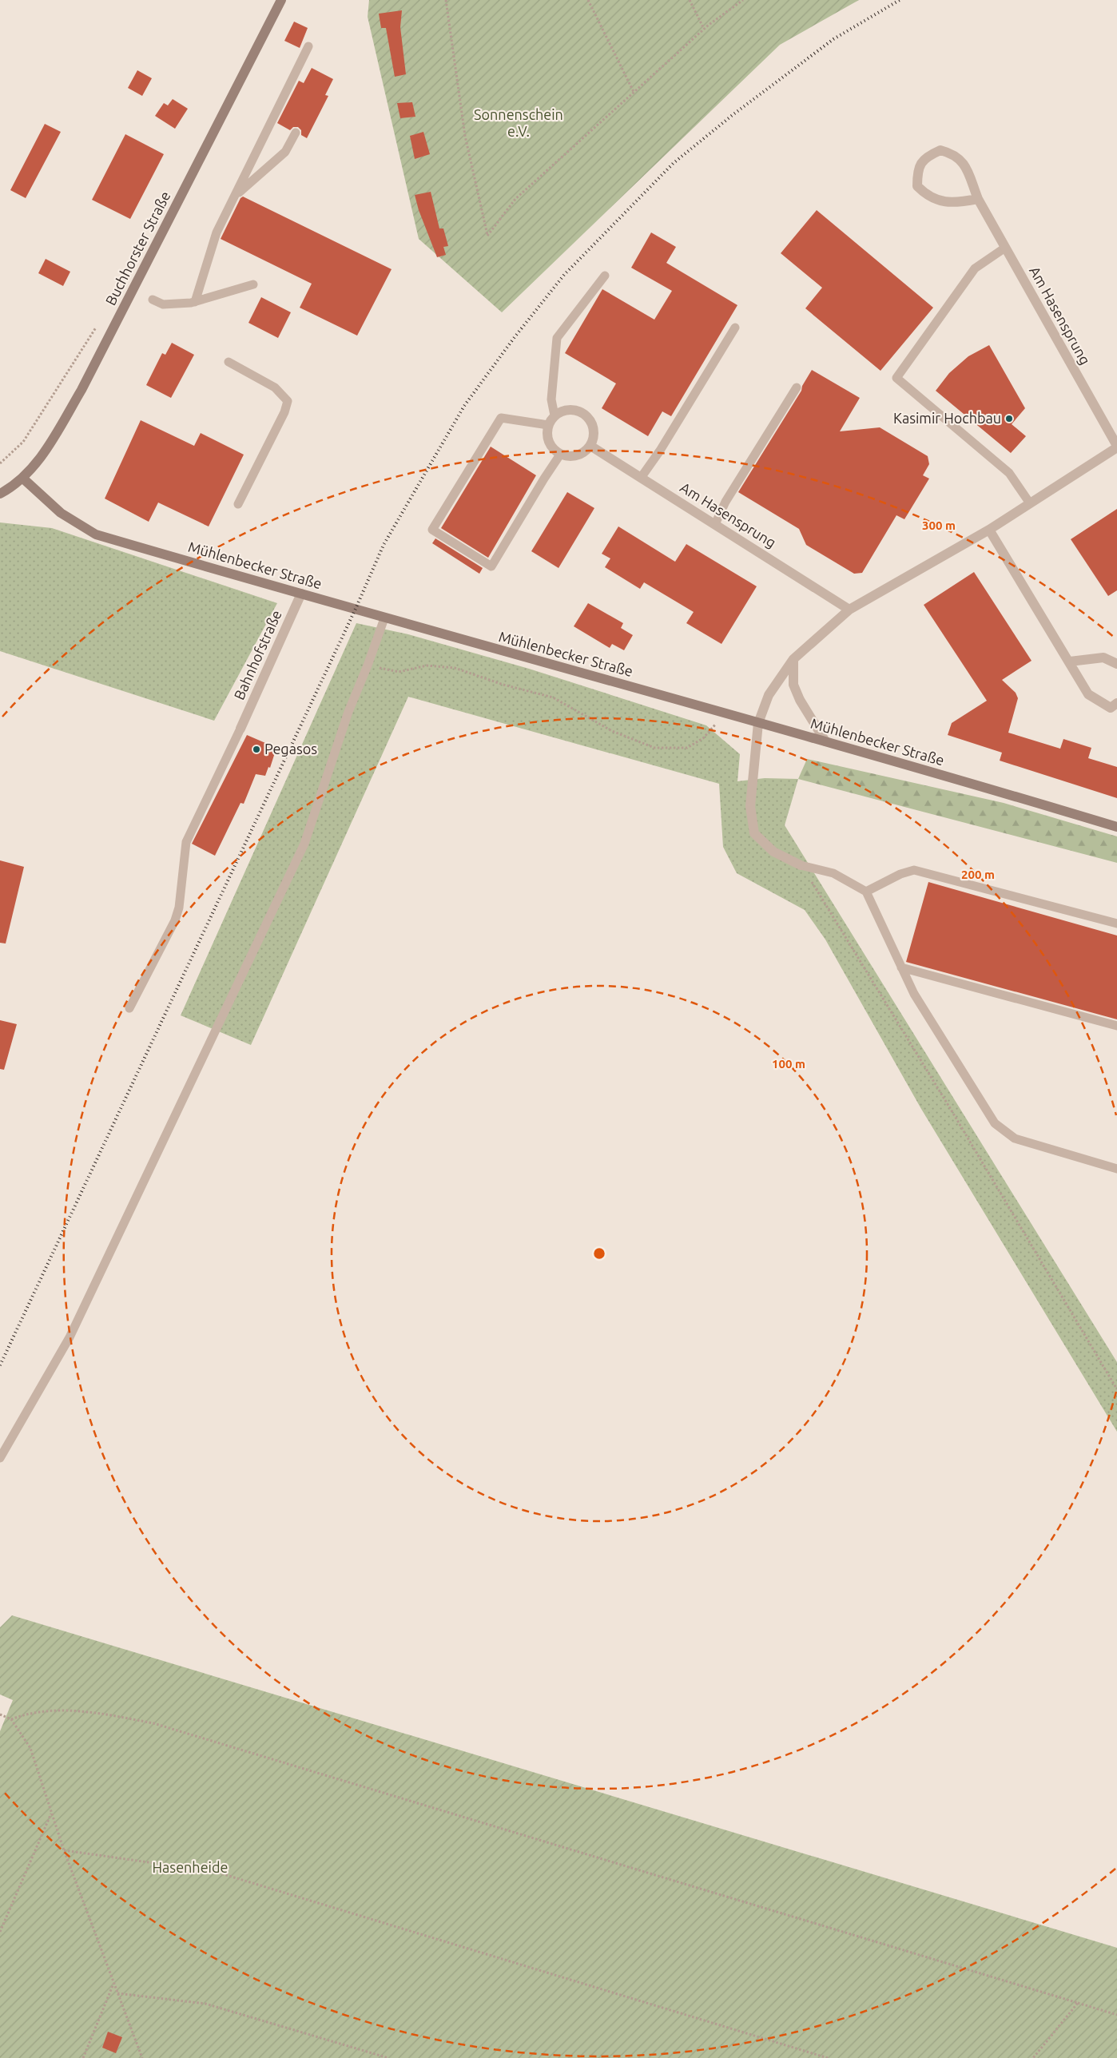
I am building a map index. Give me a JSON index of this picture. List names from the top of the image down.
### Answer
{
  "streets": {
    "main road": ["Buchhorster Straße", "Mühlenbecker Straße"],
    "street": ["Am Hasensprung", "Bahnhofstraße"]
  },
  "crossings": [
    ["Buchhorster Straße", "Mühlenbecker Straße"],
    ["Am Hasensprung", "Mühlenbecker Straße"],
    ["Mühlenbecker Straße", "Bahnhofstraße"]
  ],
  "parks": ["Sonnenschein e.V.", "Hasenheide"],
  "places": ["Kasimir Hochbau", "Pegasos"],
  "rings": ["300 m", "200 m", "100 m"]
}
